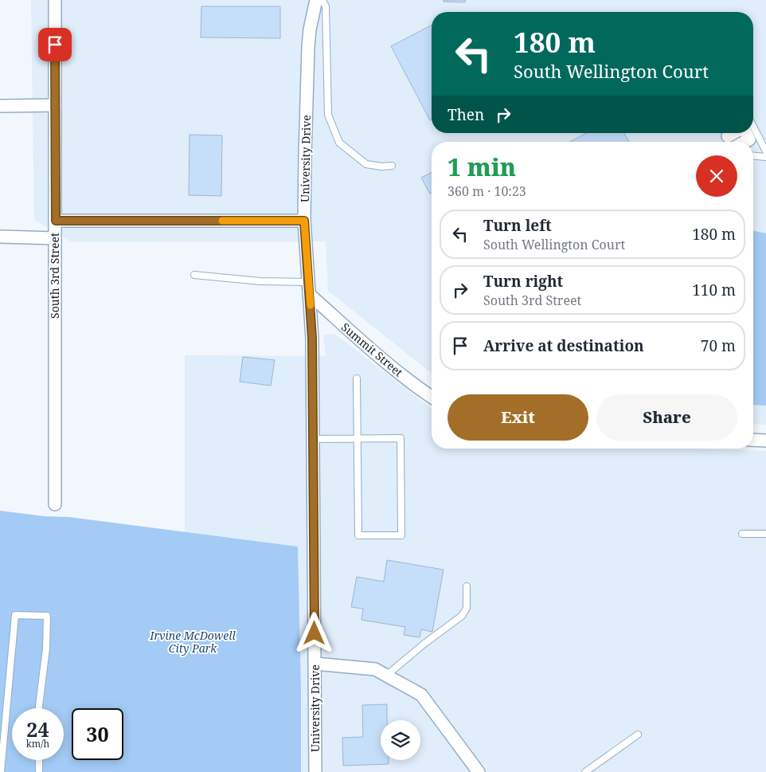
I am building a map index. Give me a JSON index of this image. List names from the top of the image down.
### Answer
{
  "streets": {
    "street": ["University Drive", "South 3rd Street", "Summit Street"]
  },
  "crossings": [
    ["University Drive", "Summit Street"]
  ],
  "parks": ["Irvine McDowell City Park"],
  "page": {
    "turn": ["180 m", "South Wellington Court"],
    "then": "Then",
    "heading": ["1 min", "360 m · 10:23"],
    "list": [
      {
        "name": "Turn left",
        "note": "South Wellington Court",
        "value": "180 m"
      },
      {
        "name": "Turn right",
        "note": "South 3rd Street",
        "value": "110 m"
      },
      {
        "name": "Arrive at destination",
        "value": "70 m"
      }
    ],
    "buttons": ["Exit", "Share"],
    "speed": "24 km/h",
    "limit": "30"
  }
}
